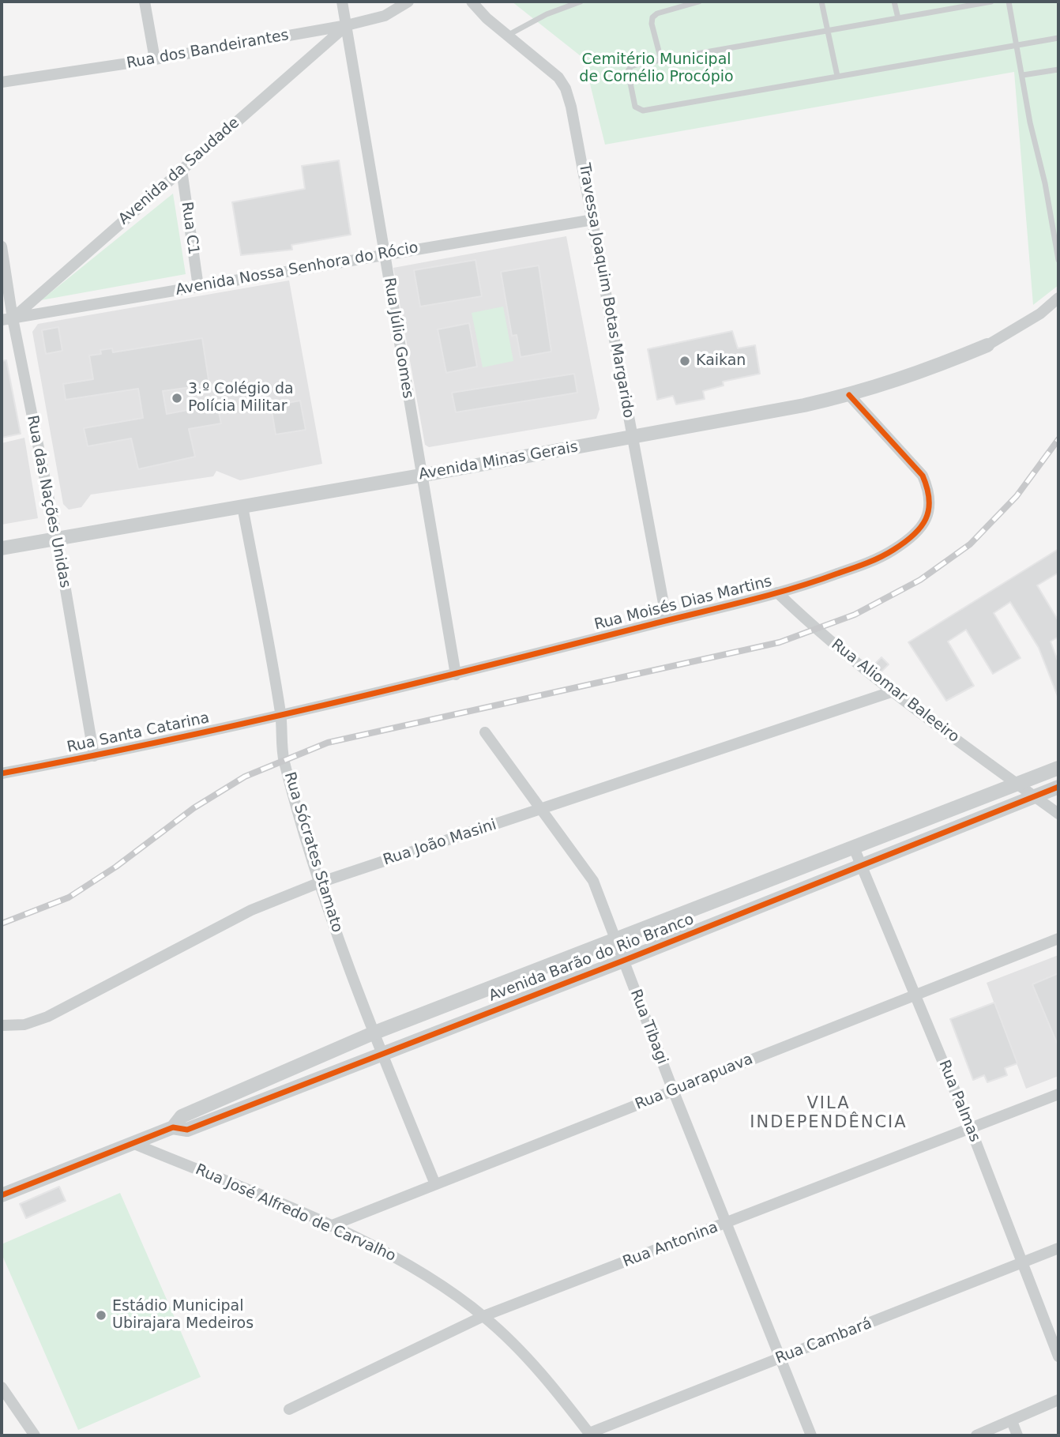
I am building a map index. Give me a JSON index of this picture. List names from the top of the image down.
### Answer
{
  "streets": {
    "street": [
      "Rua dos Bandeirantes",
      "Avenida da Saudade",
      "Rua C1",
      "Avenida Nossa Senhora do Rócio",
      "Travessa Joaquim Botas Margarido",
      "Rua Júlio Gomes",
      "Avenida Minas Gerais",
      "Rua das Nações Unidas",
      "Rua Moisés Dias Martins",
      "Rua Aliomar Baleeiro",
      "Rua Santa Catarina",
      "Rua João Masini",
      "Rua Sócrates Stamato",
      "Avenida Barão do Rio Branco",
      "Rua Tibagi",
      "Rua Guarapuava",
      "Rua Palmas",
      "Rua José Alfredo de Carvalho",
      "Rua Antonina",
      "Rua Cambará"
    ]
  },
  "crossings": [
    ["Rua dos Bandeirantes", "Avenida da Saudade"],
    ["Rua dos Bandeirantes", "Rua Júlio Gomes"],
    ["Avenida da Saudade", "Rua C1"],
    ["Avenida da Saudade", "Avenida Nossa Senhora do Rócio"],
    ["Avenida da Saudade", "Rua Júlio Gomes"],
    ["Avenida da Saudade", "Rua das Nações Unidas"],
    ["Rua C1", "Avenida Nossa Senhora do Rócio"],
    ["Avenida Nossa Senhora do Rócio", "Travessa Joaquim Botas Margarido"],
    ["Avenida Nossa Senhora do Rócio", "Rua Júlio Gomes"],
    ["Avenida Nossa Senhora do Rócio", "Rua das Nações Unidas"],
    ["Travessa Joaquim Botas Margarido", "Avenida Minas Gerais"],
    ["Travessa Joaquim Botas Margarido", "Rua Moisés Dias Martins"],
    ["Rua Júlio Gomes", "Avenida Minas Gerais"],
    ["Rua Júlio Gomes", "Rua Moisés Dias Martins"],
    ["Avenida Minas Gerais", "Rua das Nações Unidas"],
    ["Avenida Minas Gerais", "Rua Moisés Dias Martins"],
    ["Avenida Minas Gerais", "Rua Sócrates Stamato"],
    ["Rua das Nações Unidas", "Rua Santa Catarina"],
    ["Rua Moisés Dias Martins", "Rua Aliomar Baleeiro"],
    ["Rua Moisés Dias Martins", "Rua Santa Catarina"],
    ["Rua Moisés Dias Martins", "Rua Sócrates Stamato"],
    ["Rua Aliomar Baleeiro", "Rua João Masini"],
    ["Rua Aliomar Baleeiro", "Avenida Barão do Rio Branco"],
    ["Rua Santa Catarina", "Rua Sócrates Stamato"],
    ["Rua João Masini", "Rua Sócrates Stamato"],
    ["Rua João Masini", "Rua Tibagi"],
    ["Rua Sócrates Stamato", "Avenida Barão do Rio Branco"],
    ["Rua Sócrates Stamato", "Rua Guarapuava"],
    ["Avenida Barão do Rio Branco", "Rua Tibagi"],
    ["Avenida Barão do Rio Branco", "Rua Palmas"],
    ["Avenida Barão do Rio Branco", "Rua José Alfredo de Carvalho"],
    ["Rua Tibagi", "Rua Guarapuava"],
    ["Rua Tibagi", "Rua Antonina"],
    ["Rua Tibagi", "Rua Cambará"],
    ["Rua Guarapuava", "Rua Palmas"],
    ["Rua Guarapuava", "Rua José Alfredo de Carvalho"],
    ["Rua Palmas", "Rua Antonina"],
    ["Rua Palmas", "Rua Cambará"],
    ["Rua José Alfredo de Carvalho", "Rua Antonina"],
    ["Rua José Alfredo de Carvalho", "Rua Cambará"]
  ],
  "districts": ["VILA INDEPENDÊNCIA"],
  "parks": ["Cemitério Municipal de Cornélio Procópio"],
  "places": ["Kaikan", "3.º Colégio da Polícia Militar", "Estádio Municipal Ubirajara Medeiros"]
}
